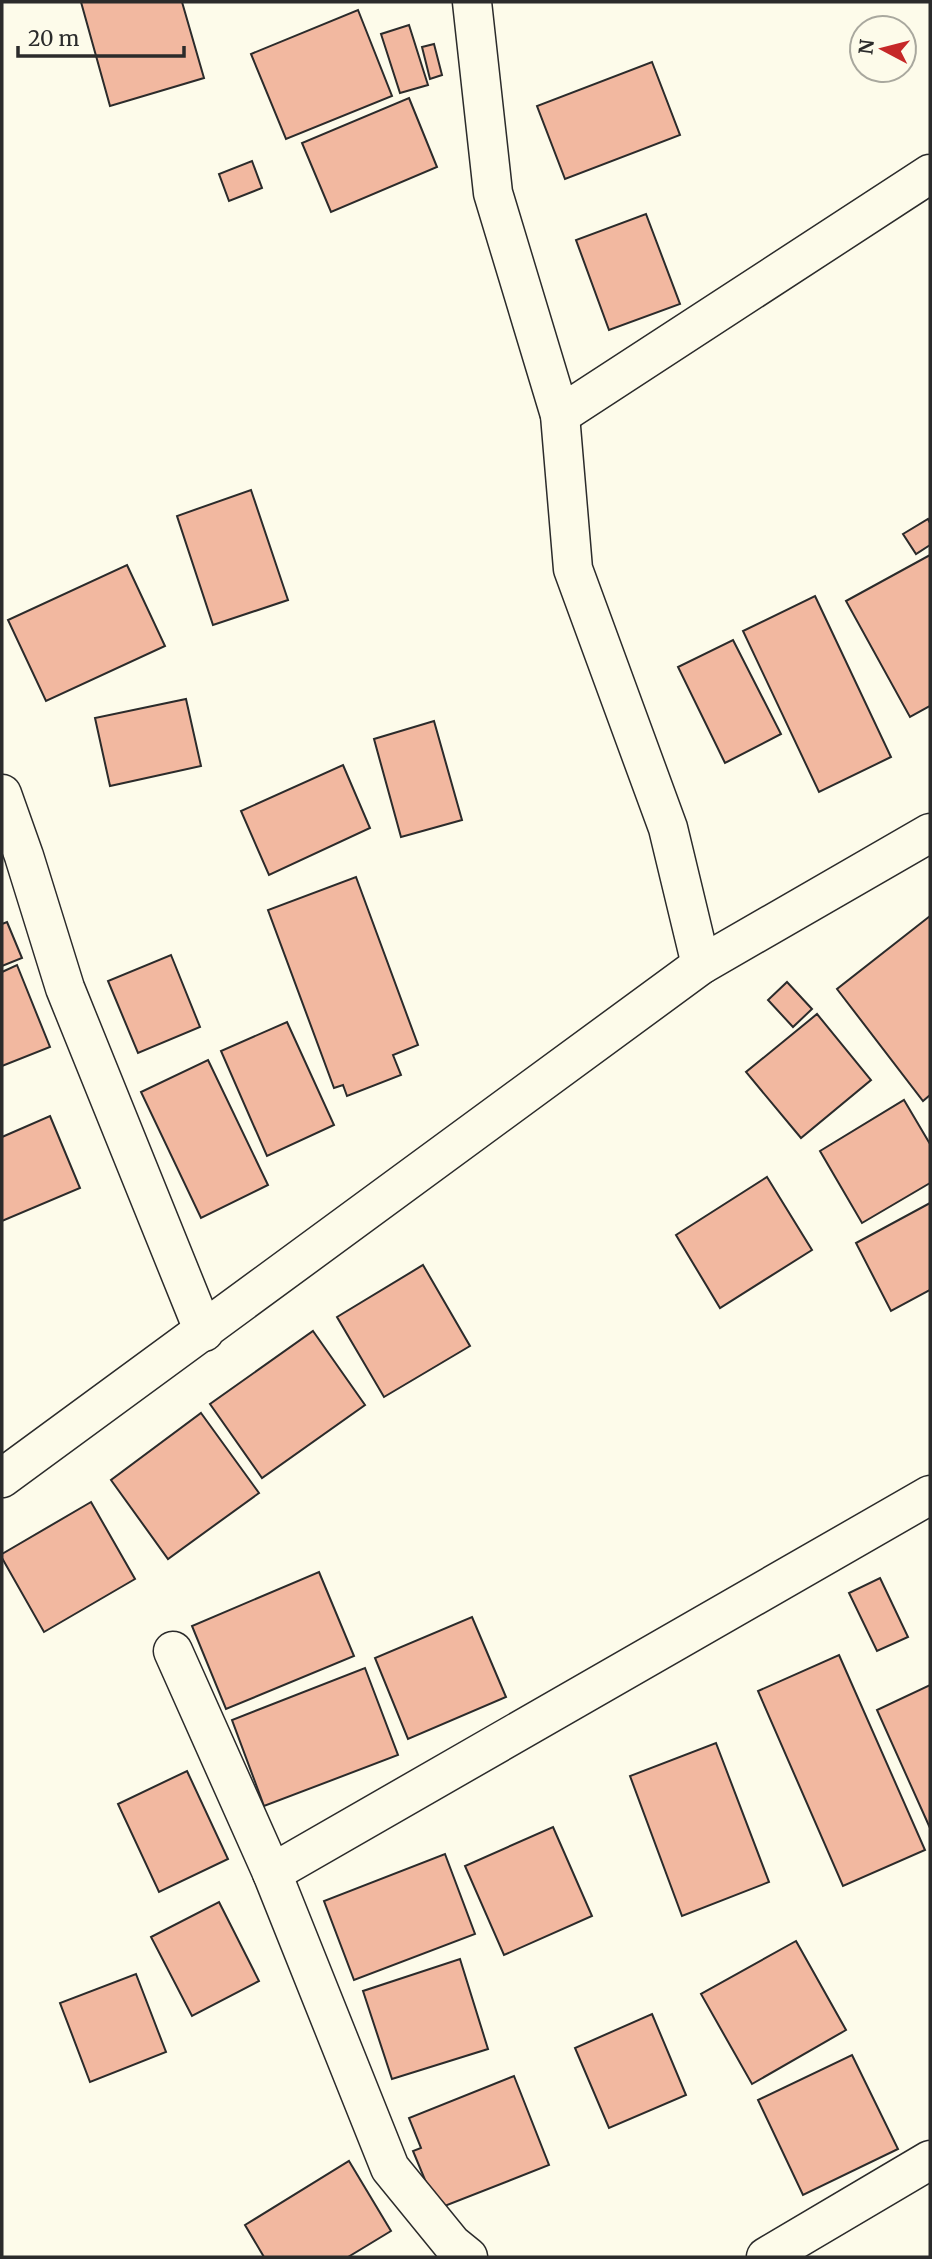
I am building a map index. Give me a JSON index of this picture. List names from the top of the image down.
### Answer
{
  "scale_bar": "20 m",
  "north": "left"
}
